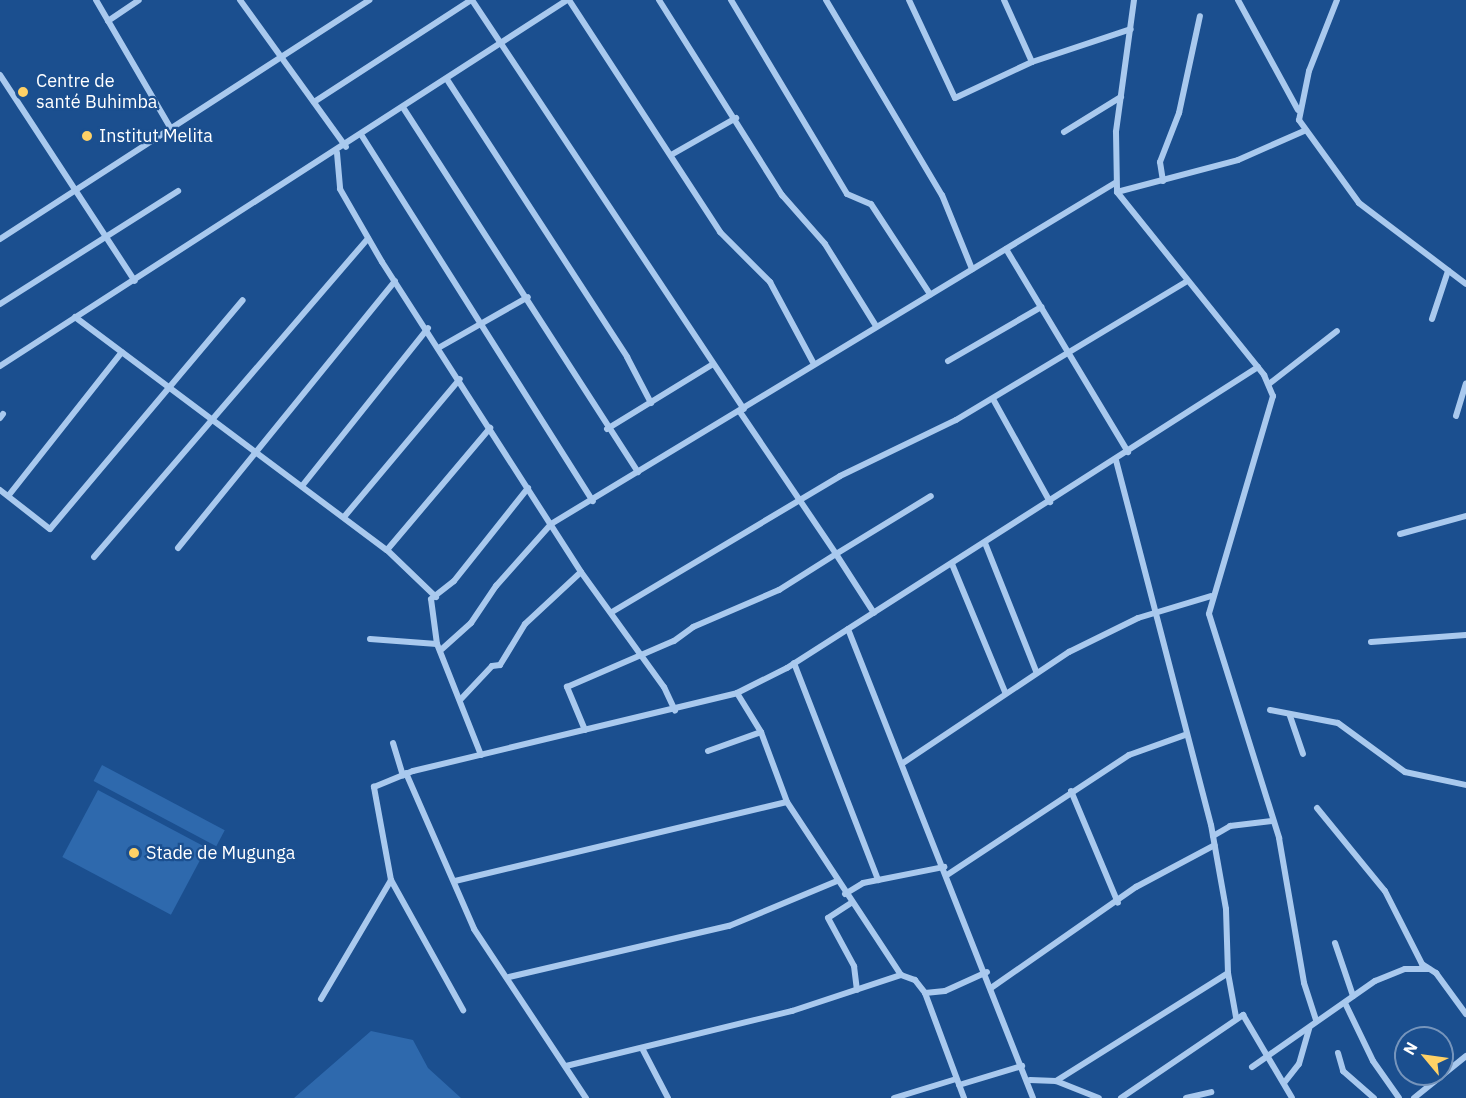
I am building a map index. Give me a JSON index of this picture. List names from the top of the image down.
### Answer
{
  "places": ["Centre de santé Buhimba", "Institut Melita", "Stade de Mugunga"],
  "north": "top left"
}
